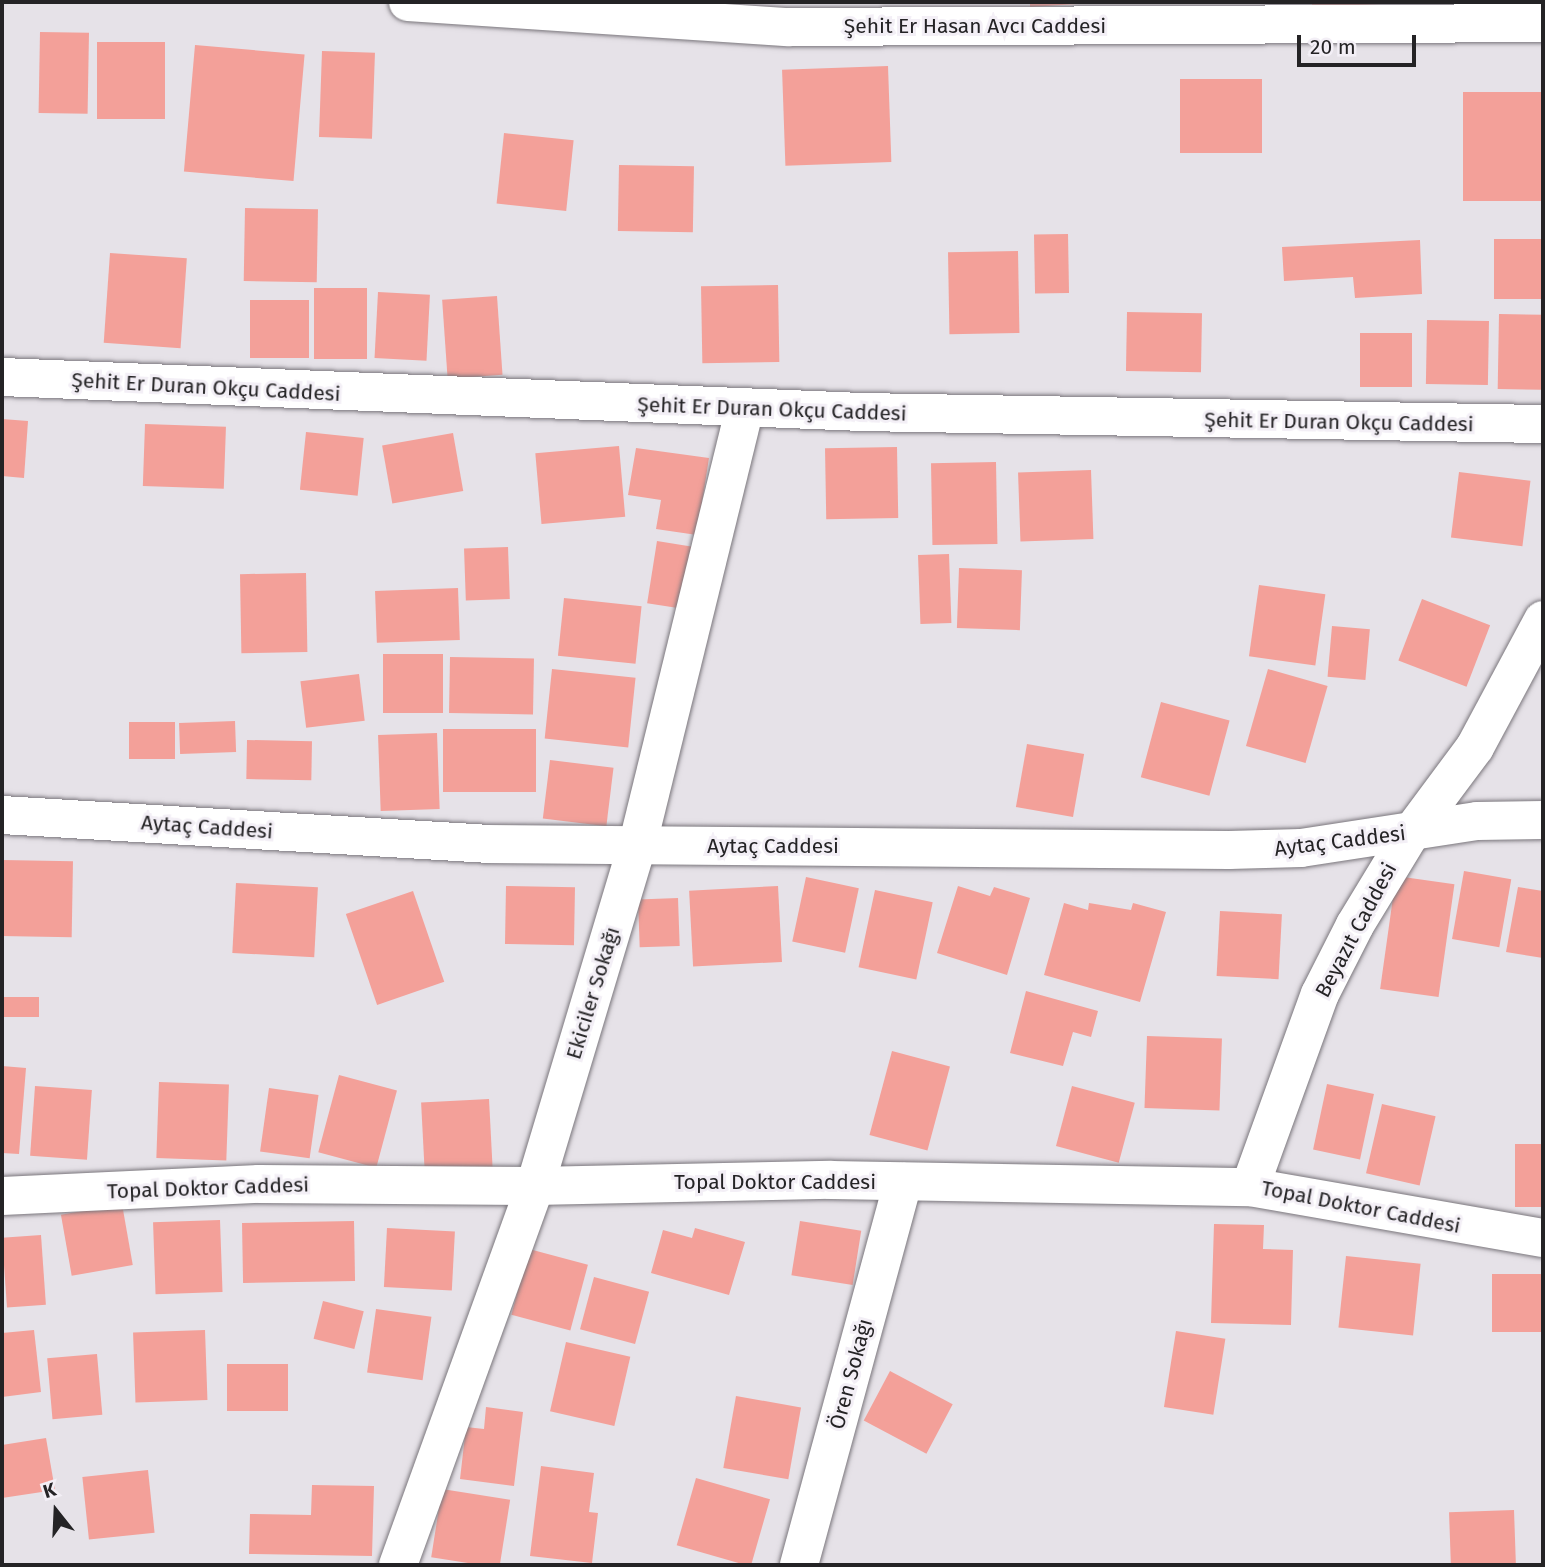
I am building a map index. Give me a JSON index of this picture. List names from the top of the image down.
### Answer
{
  "streets": {
    "street": [
      "Şehit Er Hasan Avcı Caddesi",
      "Şehit Er Duran Okçu Caddesi",
      "Aytaç Caddesi",
      "Beyazıt Caddesi",
      "Ekiciler Sokağı",
      "Topal Doktor Caddesi",
      "Ören Sokağı"
    ]
  },
  "crossings": [
    ["Şehit Er Duran Okçu Caddesi", "Ekiciler Sokağı"],
    ["Aytaç Caddesi", "Beyazıt Caddesi"],
    ["Aytaç Caddesi", "Ekiciler Sokağı"],
    ["Beyazıt Caddesi", "Topal Doktor Caddesi"],
    ["Ekiciler Sokağı", "Topal Doktor Caddesi"],
    ["Topal Doktor Caddesi", "Ören Sokağı"]
  ],
  "scale_bar": "20 m",
  "north": "top"
}
